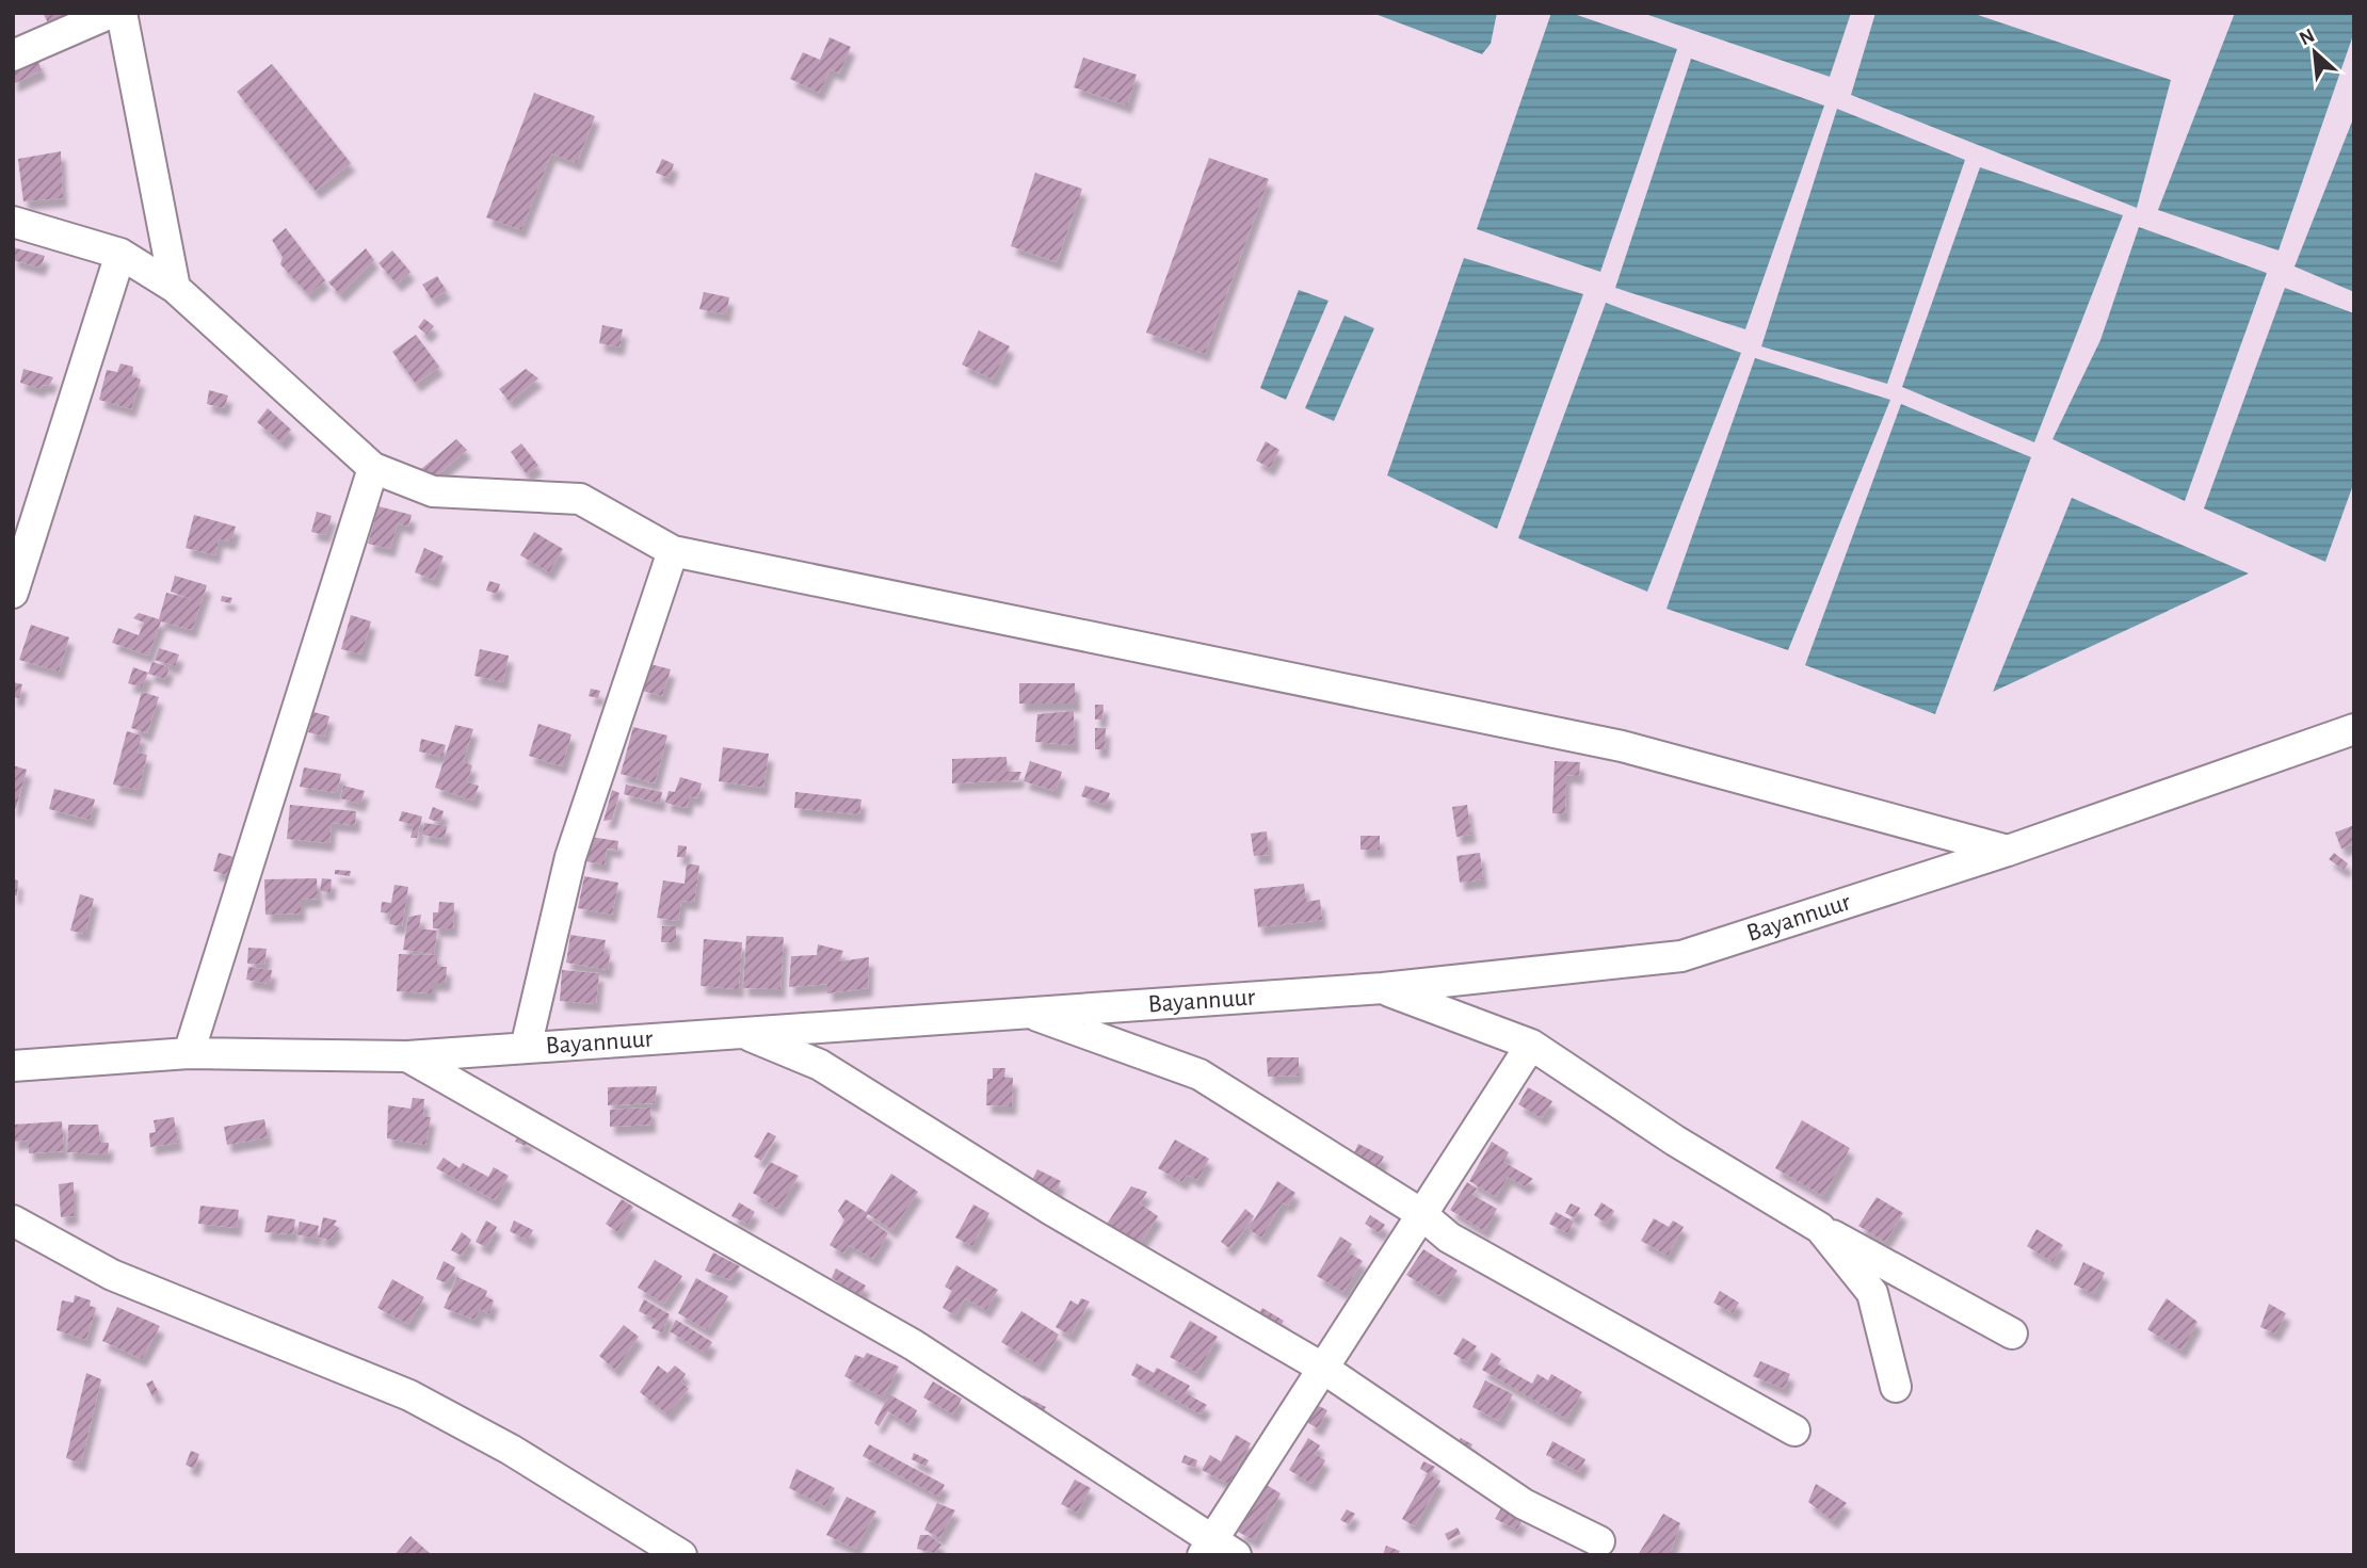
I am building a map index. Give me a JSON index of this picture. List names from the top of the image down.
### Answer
{
  "streets": {
    "street": ["Bayannuur"]
  },
  "north": "top left"
}
